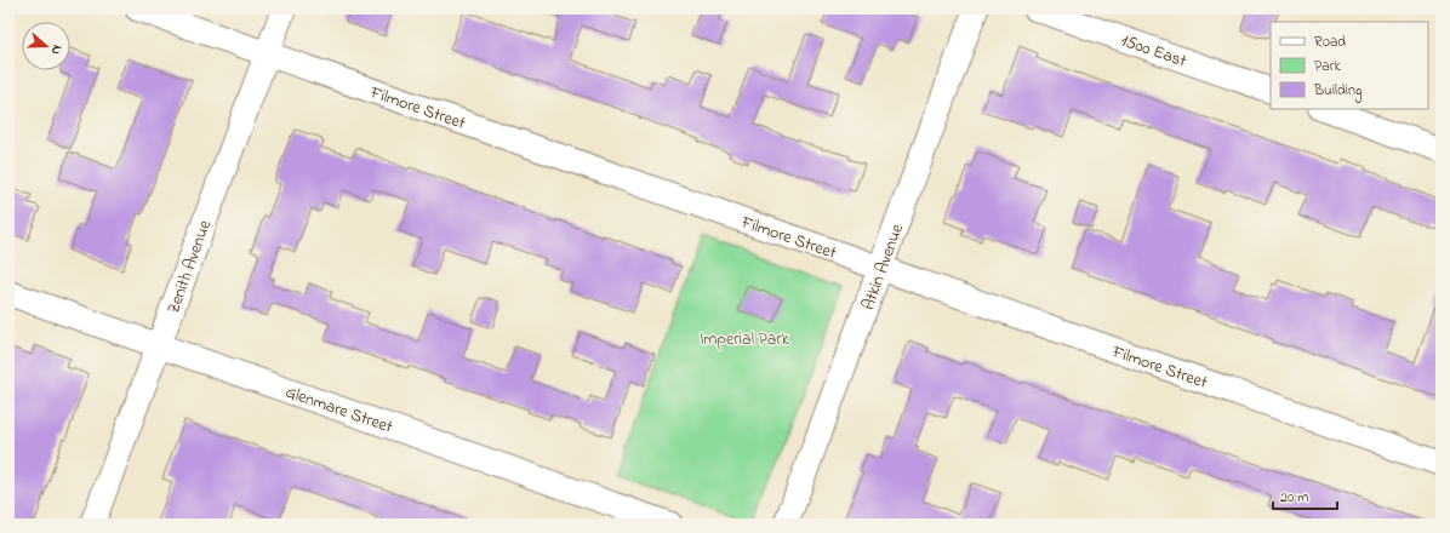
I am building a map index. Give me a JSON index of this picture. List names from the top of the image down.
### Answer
{
  "streets": {
    "street": [
      "1500 East",
      "Filmore Street",
      "Zenith Avenue",
      "Atkin Avenue",
      "Glenmare Street"
    ]
  },
  "crossings": [
    ["Filmore Street", "Zenith Avenue"],
    ["Filmore Street", "Atkin Avenue"],
    ["Zenith Avenue", "Glenmare Street"]
  ],
  "parks": ["Imperial Park"],
  "legend": ["Road", "Park", "Building"],
  "scale_bar": "20 m",
  "north": "right"
}
